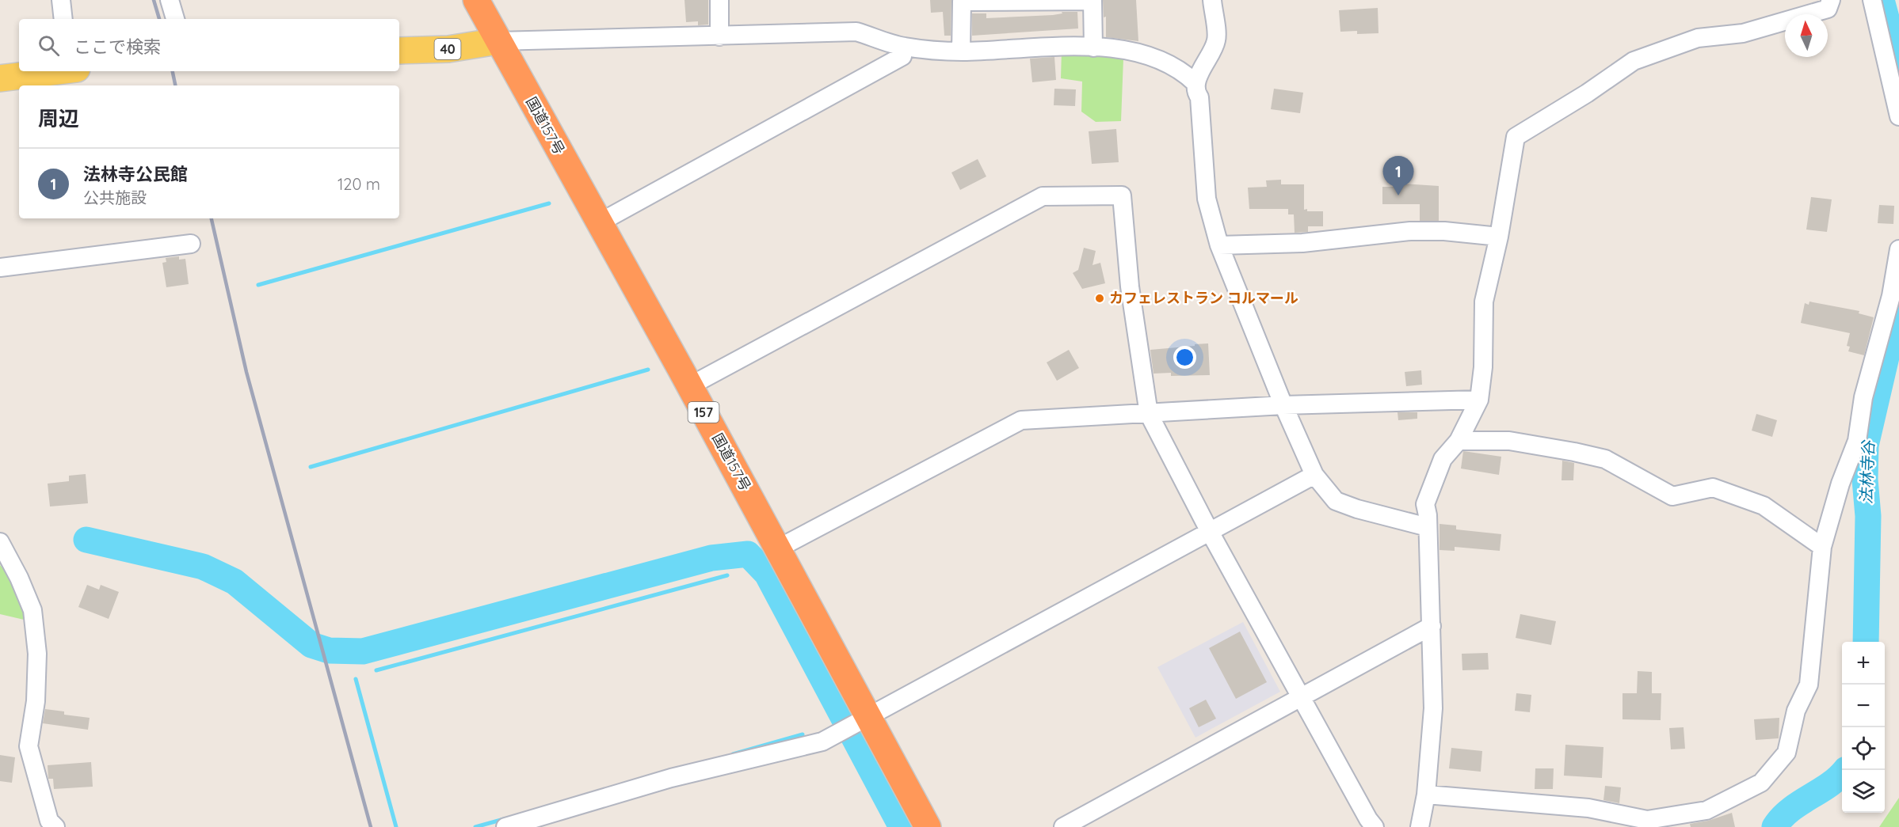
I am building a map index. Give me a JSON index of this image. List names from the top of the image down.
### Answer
{
  "streets": {
    "highway": ["国道157号", "157"],
    "main road": ["40"]
  },
  "crossings": [
    ["40", "国道157号"]
  ],
  "water": ["法林寺谷"],
  "places": ["カフェレストラン コルマール"],
  "north": "top",
  "page": {
    "search": "ここで検索",
    "heading": "周辺",
    "list": [
      {
        "mark": "1",
        "name": "法林寺公民館",
        "note": "公共施設",
        "value": "120 m"
      }
    ],
    "pins": "1",
    "map_buttons": ["+", "−"]
  }
}
